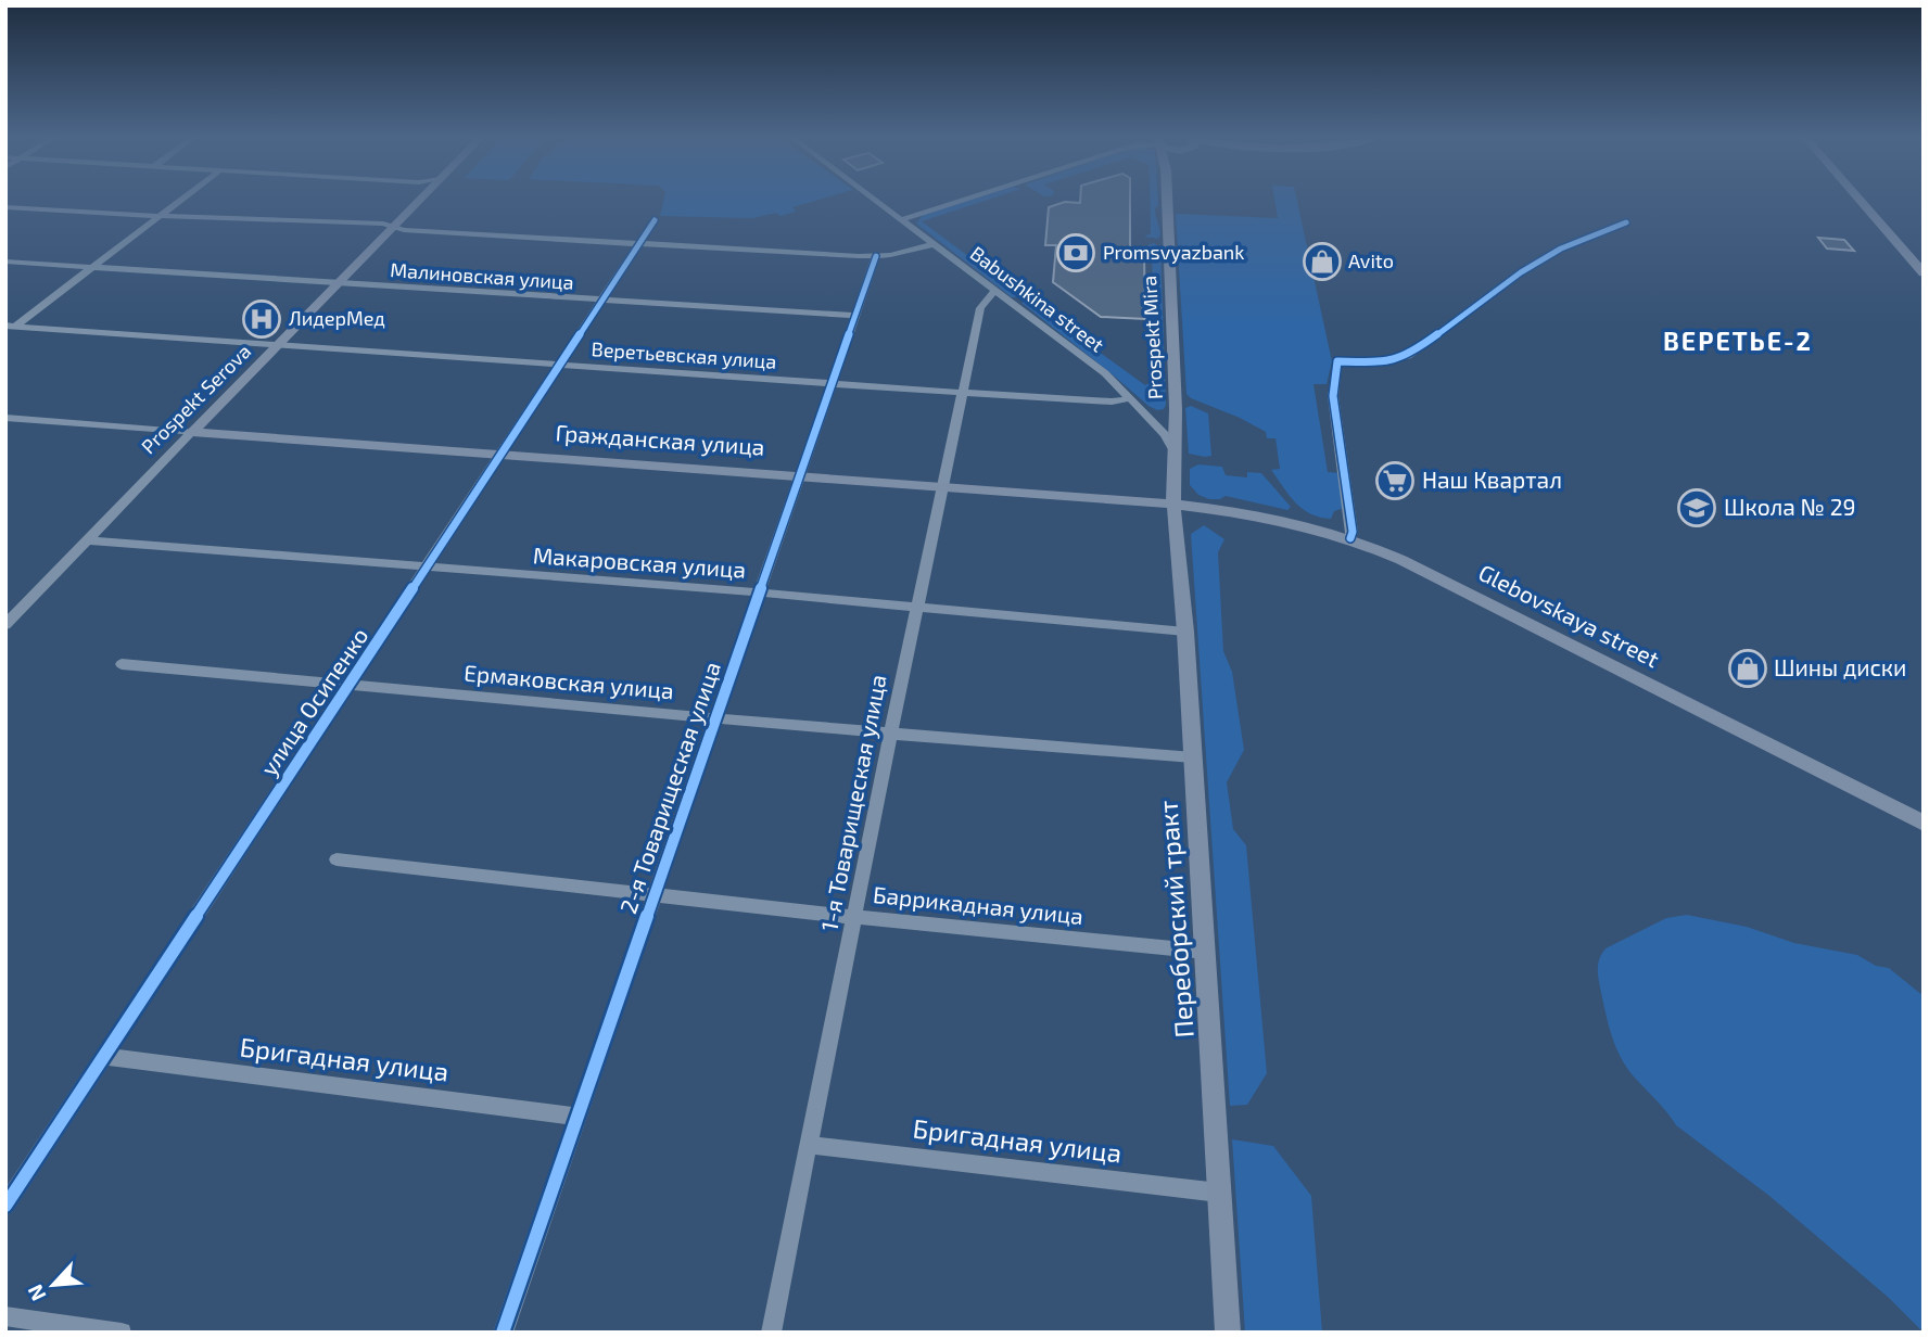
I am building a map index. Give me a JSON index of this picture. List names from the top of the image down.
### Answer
{
  "streets": {
    "main road": [
      "Prospekt Mira",
      "Prospekt Serova",
      "Гражданская улица",
      "Glebovskaya street",
      "Переборский тракт"
    ],
    "street": [
      "Малиновская улица",
      "Babushkina street",
      "Веретьевская улица",
      "Макаровская улица",
      "Ермаковская улица",
      "улица Осипенко",
      "2-я Товарищеская улица",
      "1-я Товарищеская улица",
      "Баррикадная улица",
      "Бригадная улица"
    ]
  },
  "crossings": [
    ["Малиновская улица", "Prospekt Serova"],
    ["Малиновская улица", "улица Осипенко"],
    ["Малиновская улица", "2-я Товарищеская улица"],
    ["Babushkina street", "Prospekt Mira"],
    ["Babushkina street", "Веретьевская улица"],
    ["Babushkina street", "1-я Товарищеская улица"],
    ["Prospekt Mira", "Гражданская улица"],
    ["Prospekt Mira", "Glebovskaya street"],
    ["Prospekt Mira", "Переборский тракт"],
    ["Веретьевская улица", "Prospekt Serova"],
    ["Веретьевская улица", "улица Осипенко"],
    ["Веретьевская улица", "2-я Товарищеская улица"],
    ["Веретьевская улица", "1-я Товарищеская улица"],
    ["Prospekt Serova", "Гражданская улица"],
    ["Prospekt Serova", "Макаровская улица"],
    ["Гражданская улица", "Glebovskaya street"],
    ["Гражданская улица", "улица Осипенко"],
    ["Гражданская улица", "2-я Товарищеская улица"],
    ["Гражданская улица", "1-я Товарищеская улица"],
    ["Гражданская улица", "Переборский тракт"],
    ["Макаровская улица", "улица Осипенко"],
    ["Макаровская улица", "2-я Товарищеская улица"],
    ["Макаровская улица", "1-я Товарищеская улица"],
    ["Макаровская улица", "Переборский тракт"],
    ["Glebovskaya street", "Переборский тракт"],
    ["Ермаковская улица", "улица Осипенко"],
    ["Ермаковская улица", "2-я Товарищеская улица"],
    ["Ермаковская улица", "1-я Товарищеская улица"],
    ["Ермаковская улица", "Переборский тракт"],
    ["улица Осипенко", "Бригадная улица"],
    ["2-я Товарищеская улица", "Баррикадная улица"],
    ["2-я Товарищеская улица", "Бригадная улица"],
    ["1-я Товарищеская улица", "Баррикадная улица"],
    ["1-я Товарищеская улица", "Бригадная улица"],
    ["Баррикадная улица", "Переборский тракт"],
    ["Переборский тракт", "Бригадная улица"]
  ],
  "districts": ["ВЕРЕТЬЕ-2"],
  "places": {
    "bank": ["Promsvyazbank"],
    "shop": ["Avito", "Шины диски"],
    "hospital": ["ЛидерМед"],
    "supermarket": ["Наш Квартал"],
    "school or university": ["Школа № 29"]
  },
  "north": "bottom left"
}
